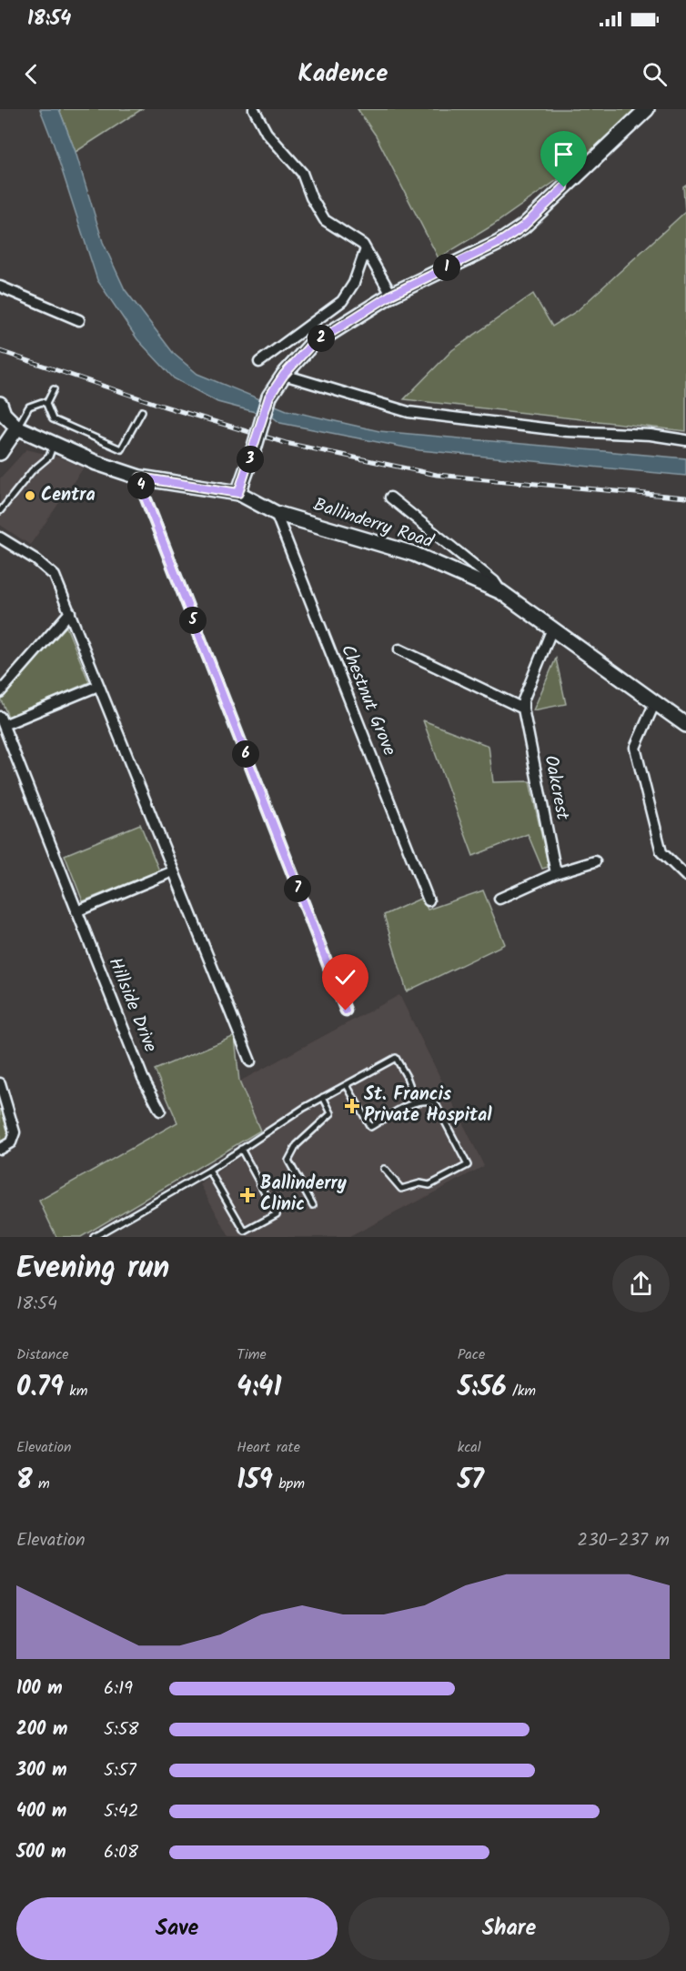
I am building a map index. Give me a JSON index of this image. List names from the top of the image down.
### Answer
{
  "streets": {
    "street": [
      "Ballinderry Road",
      "Chestnut Grove",
      "Oakcrest",
      "Hillside Drive"
    ]
  },
  "crossings": [
    ["Ballinderry Road", "Chestnut Grove"],
    ["Ballinderry Road", "Oakcrest"]
  ],
  "places": {
    "other": ["Centra"],
    "health": ["St. Francis Private Hospital", "Ballinderry Clinic"]
  },
  "page": {
    "status": "18:54",
    "header": "Kadence",
    "pins": [
      "1",
      "2",
      "3",
      "4",
      "5",
      "6",
      "7"
    ],
    "heading": ["Evening run", "18:54"],
    "stats": [
      ["Distance", "0.79 km"],
      ["Time", "4:41"],
      ["Pace", "5:56 /km"],
      ["Elevation", "8 m"],
      ["Heart rate", "159 bpm"],
      ["kcal", "57"]
    ],
    "chart": ["Elevation", "230–237 m"],
    "list": [
      {
        "name": "100 m",
        "note": "6:19"
      },
      {
        "name": "200 m",
        "note": "5:58"
      },
      {
        "name": "300 m",
        "note": "5:57"
      },
      {
        "name": "400 m",
        "note": "5:42"
      },
      {
        "name": "500 m",
        "note": "6:08"
      }
    ],
    "buttons": ["Save", "Share"]
  }
}
